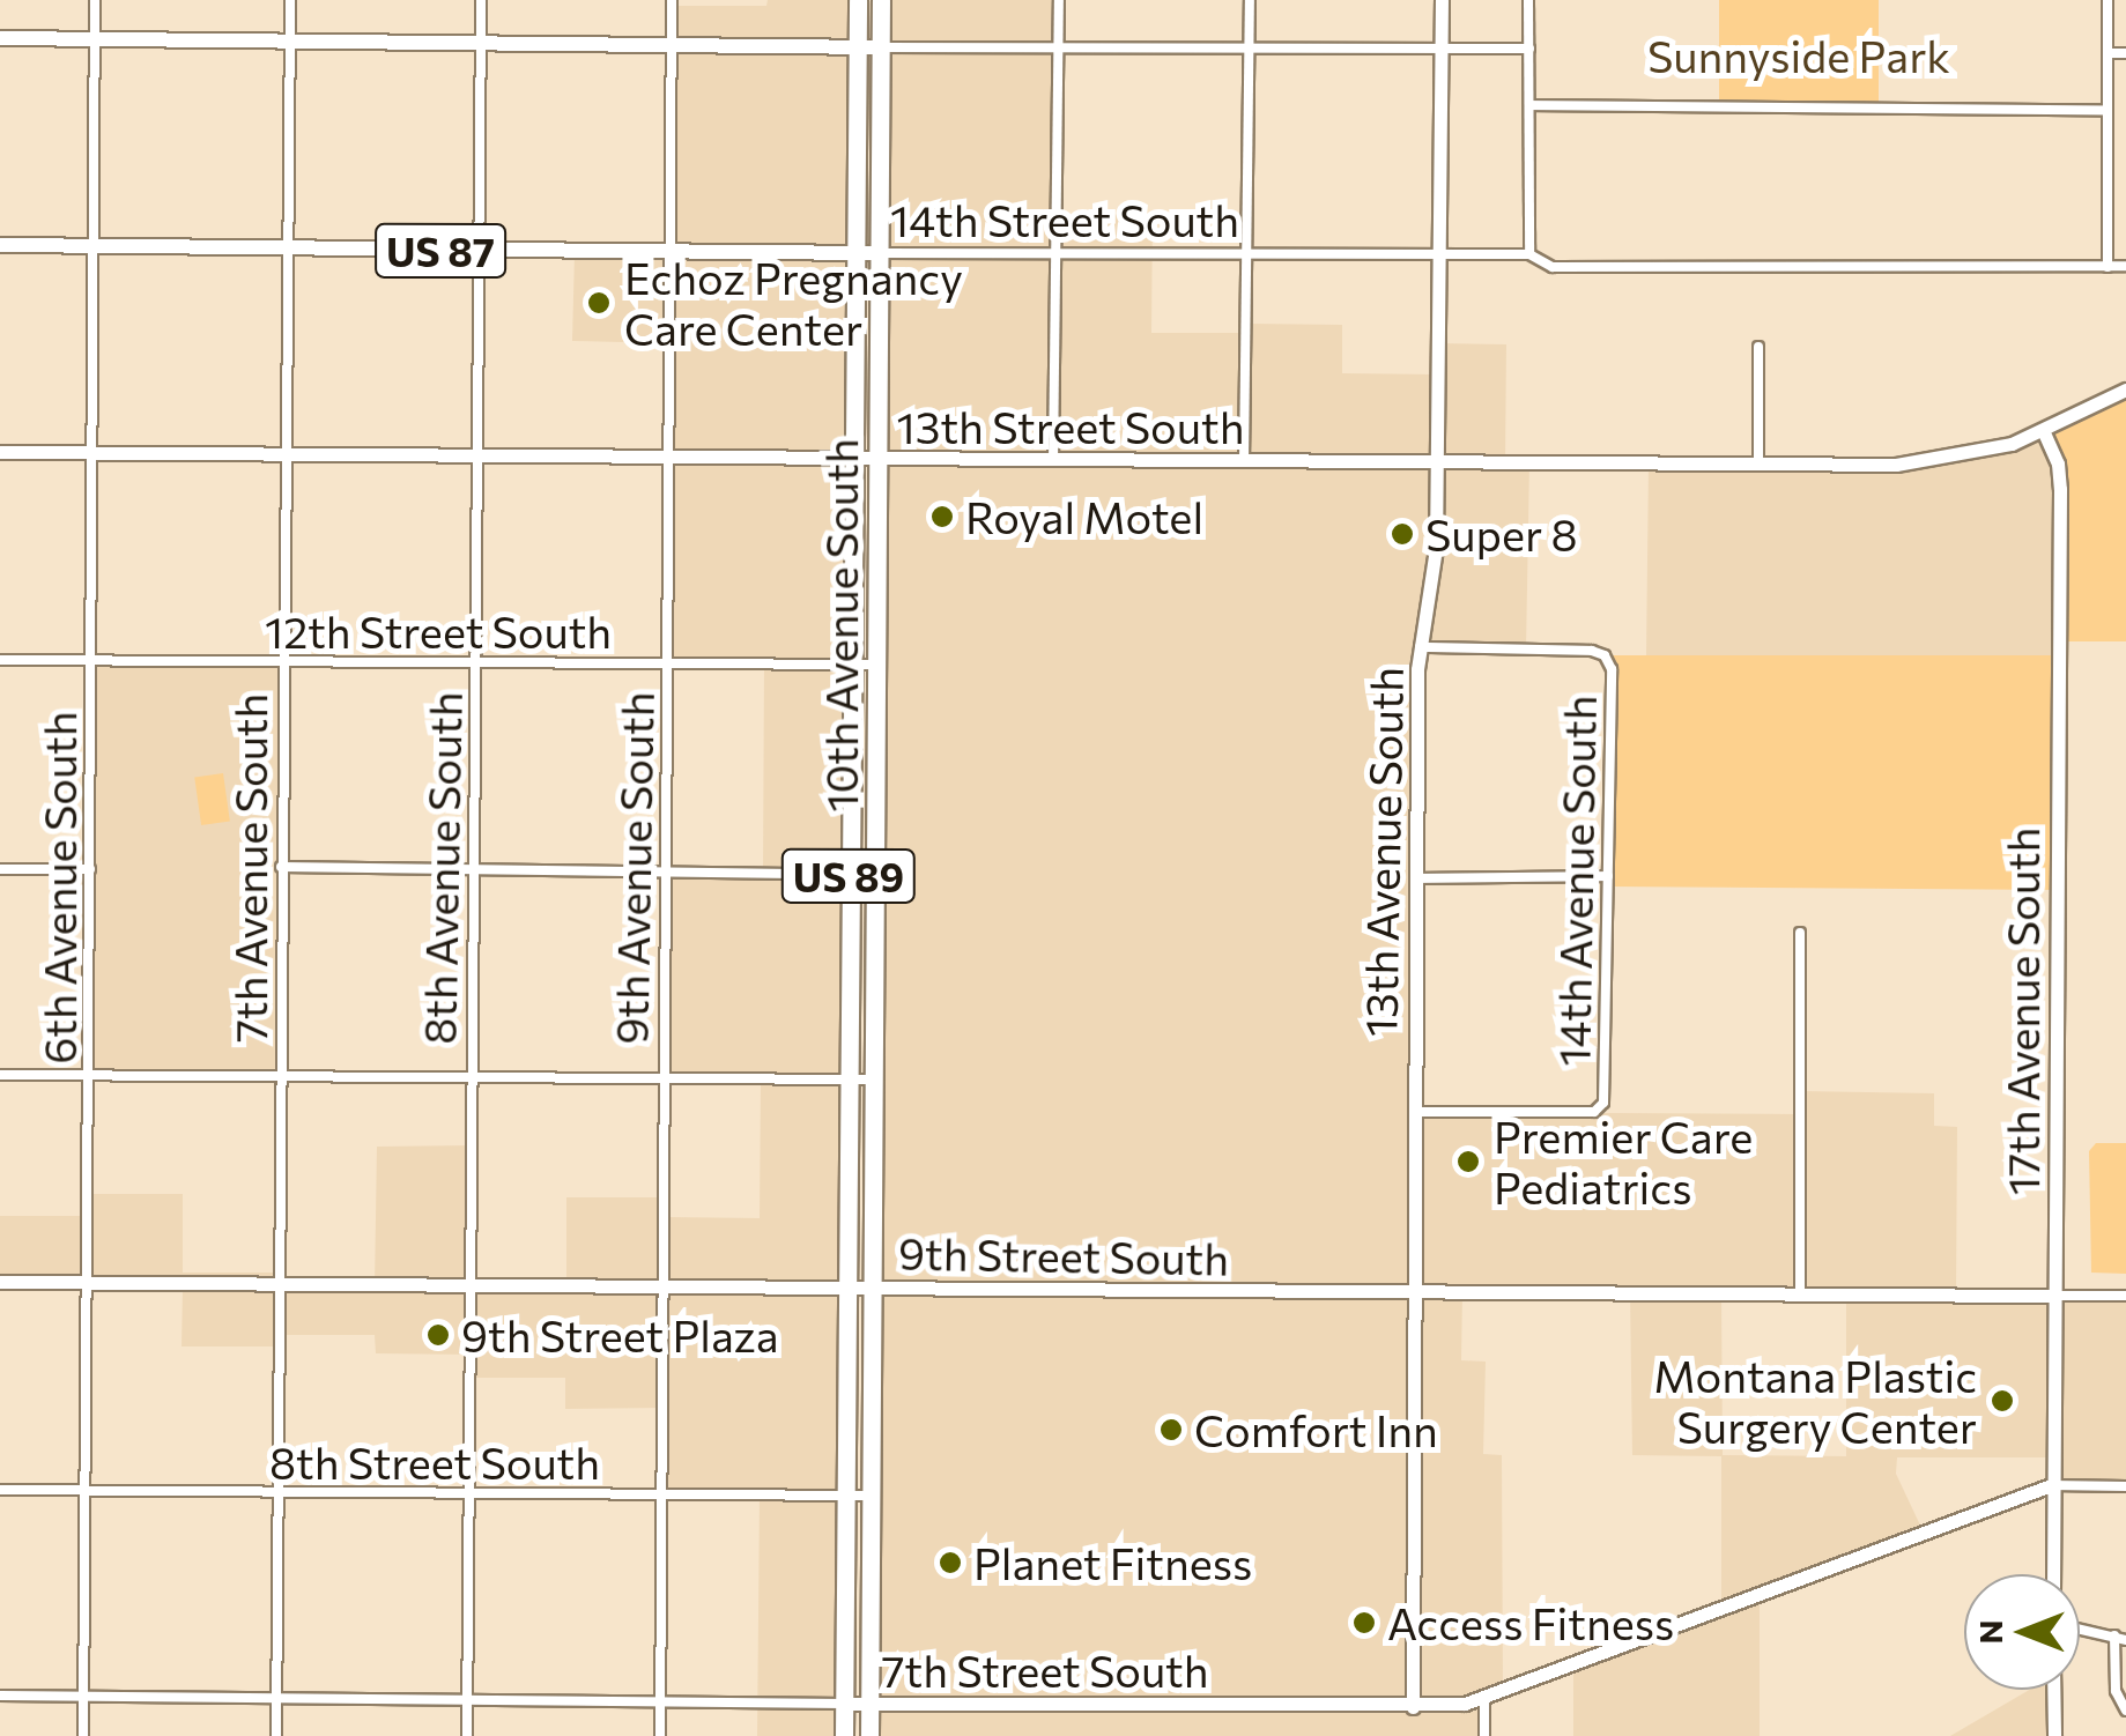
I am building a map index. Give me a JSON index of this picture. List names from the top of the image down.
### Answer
{
  "streets": {
    "highway": ["10th Avenue South", "US 89"],
    "main road": ["14th Street South", "US 87"],
    "street": [
      "13th Street South",
      "12th Street South",
      "13th Avenue South",
      "7th Avenue South",
      "8th Avenue South",
      "9th Avenue South",
      "14th Avenue South",
      "6th Avenue South",
      "17th Avenue South",
      "9th Street South",
      "8th Street South",
      "7th Street South"
    ]
  },
  "crossings": [
    ["14th Street South", "10th Avenue South"],
    ["14th Street South", "13th Avenue South"],
    ["14th Street South", "7th Avenue South"],
    ["14th Street South", "8th Avenue South"],
    ["14th Street South", "9th Avenue South"],
    ["14th Street South", "6th Avenue South"],
    ["13th Street South", "10th Avenue South"],
    ["13th Street South", "13th Avenue South"],
    ["13th Street South", "7th Avenue South"],
    ["13th Street South", "8th Avenue South"],
    ["13th Street South", "9th Avenue South"],
    ["13th Street South", "6th Avenue South"],
    ["13th Street South", "17th Avenue South"],
    ["10th Avenue South", "12th Street South"],
    ["10th Avenue South", "9th Street South"],
    ["10th Avenue South", "8th Street South"],
    ["10th Avenue South", "7th Street South"],
    ["12th Street South", "7th Avenue South"],
    ["12th Street South", "8th Avenue South"],
    ["12th Street South", "9th Avenue South"],
    ["12th Street South", "6th Avenue South"],
    ["13th Avenue South", "14th Avenue South"],
    ["13th Avenue South", "9th Street South"],
    ["13th Avenue South", "7th Street South"],
    ["7th Avenue South", "9th Street South"],
    ["7th Avenue South", "8th Street South"],
    ["7th Avenue South", "7th Street South"],
    ["8th Avenue South", "9th Street South"],
    ["8th Avenue South", "8th Street South"],
    ["8th Avenue South", "7th Street South"],
    ["9th Avenue South", "9th Street South"],
    ["9th Avenue South", "8th Street South"],
    ["9th Avenue South", "7th Street South"],
    ["6th Avenue South", "9th Street South"],
    ["6th Avenue South", "8th Street South"],
    ["6th Avenue South", "7th Street South"],
    ["17th Avenue South", "9th Street South"],
    ["17th Avenue South", "7th Street South"]
  ],
  "parks": ["Sunnyside Park"],
  "places": [
    "Echoz Pregnancy Care Center",
    "Royal Motel",
    "Super 8",
    "Premier Care Pediatrics",
    "9th Street Plaza",
    "Montana Plastic Surgery Center",
    "Comfort Inn",
    "Planet Fitness",
    "Access Fitness"
  ],
  "north": "left"
}
